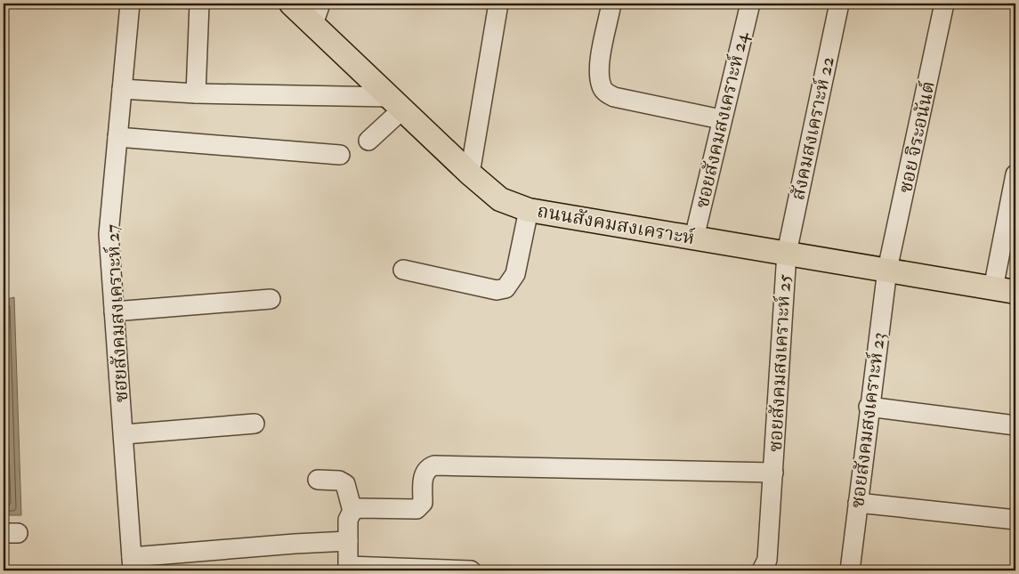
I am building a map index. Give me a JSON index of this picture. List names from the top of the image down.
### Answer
{
  "streets": {
    "main road": ["ถนนสังคมสงเคราะห์"],
    "street": [
      "ซอยสังคมสงเคราะห์ 24",
      "สังคมสงเคราะห์ 22",
      "ซอย จิระอนันต์",
      "ซฮยสังคมสงเคราะห์ 27",
      "ซอยสังคมสงเคราะห์ 25",
      "ซอยสังคมสงเคราะห์ 23"
    ]
  },
  "crossings": [
    ["ซอยสังคมสงเคราะห์ 24", "ถนนสังคมสงเคราะห์"],
    ["สังคมสงเคราะห์ 22", "ถนนสังคมสงเคราะห์"],
    ["สังคมสงเคราะห์ 22", "ซอยสังคมสงเคราะห์ 25"],
    ["ซอย จิระอนันต์", "ถนนสังคมสงเคราะห์"],
    ["ซอย จิระอนันต์", "ซอยสังคมสงเคราะห์ 23"],
    ["ถนนสังคมสงเคราะห์", "ซอยสังคมสงเคราะห์ 25"],
    ["ถนนสังคมสงเคราะห์", "ซอยสังคมสงเคราะห์ 23"]
  ]
}
